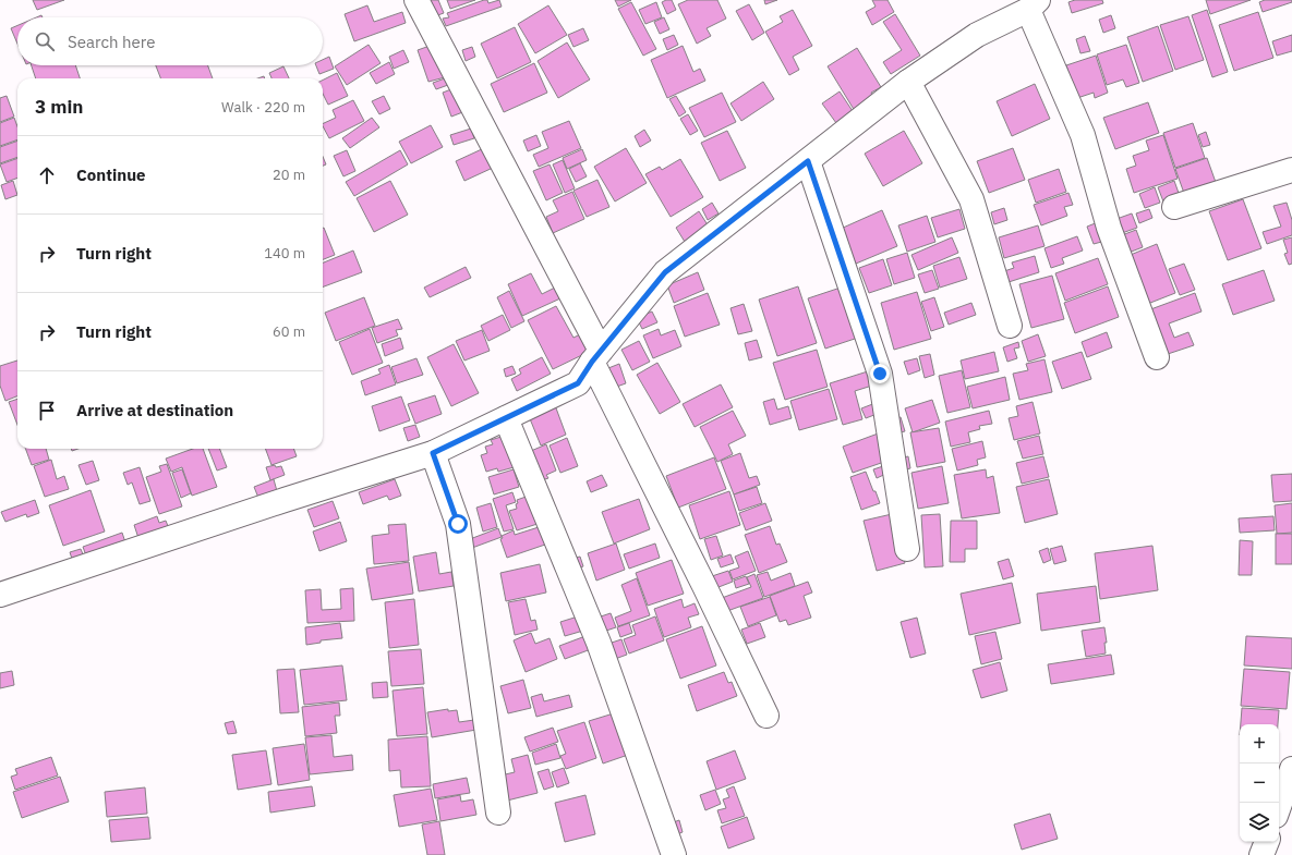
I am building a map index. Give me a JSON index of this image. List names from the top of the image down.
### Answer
{
  "page": {
    "search": "Search here",
    "heading": ["3 min", "Walk · 220 m"],
    "list": [
      ["Continue", "20 m"],
      ["Turn right", "140 m"],
      ["Turn right", "60 m"],
      "Arrive at destination"
    ],
    "map_buttons": ["+", "−"]
  }
}
